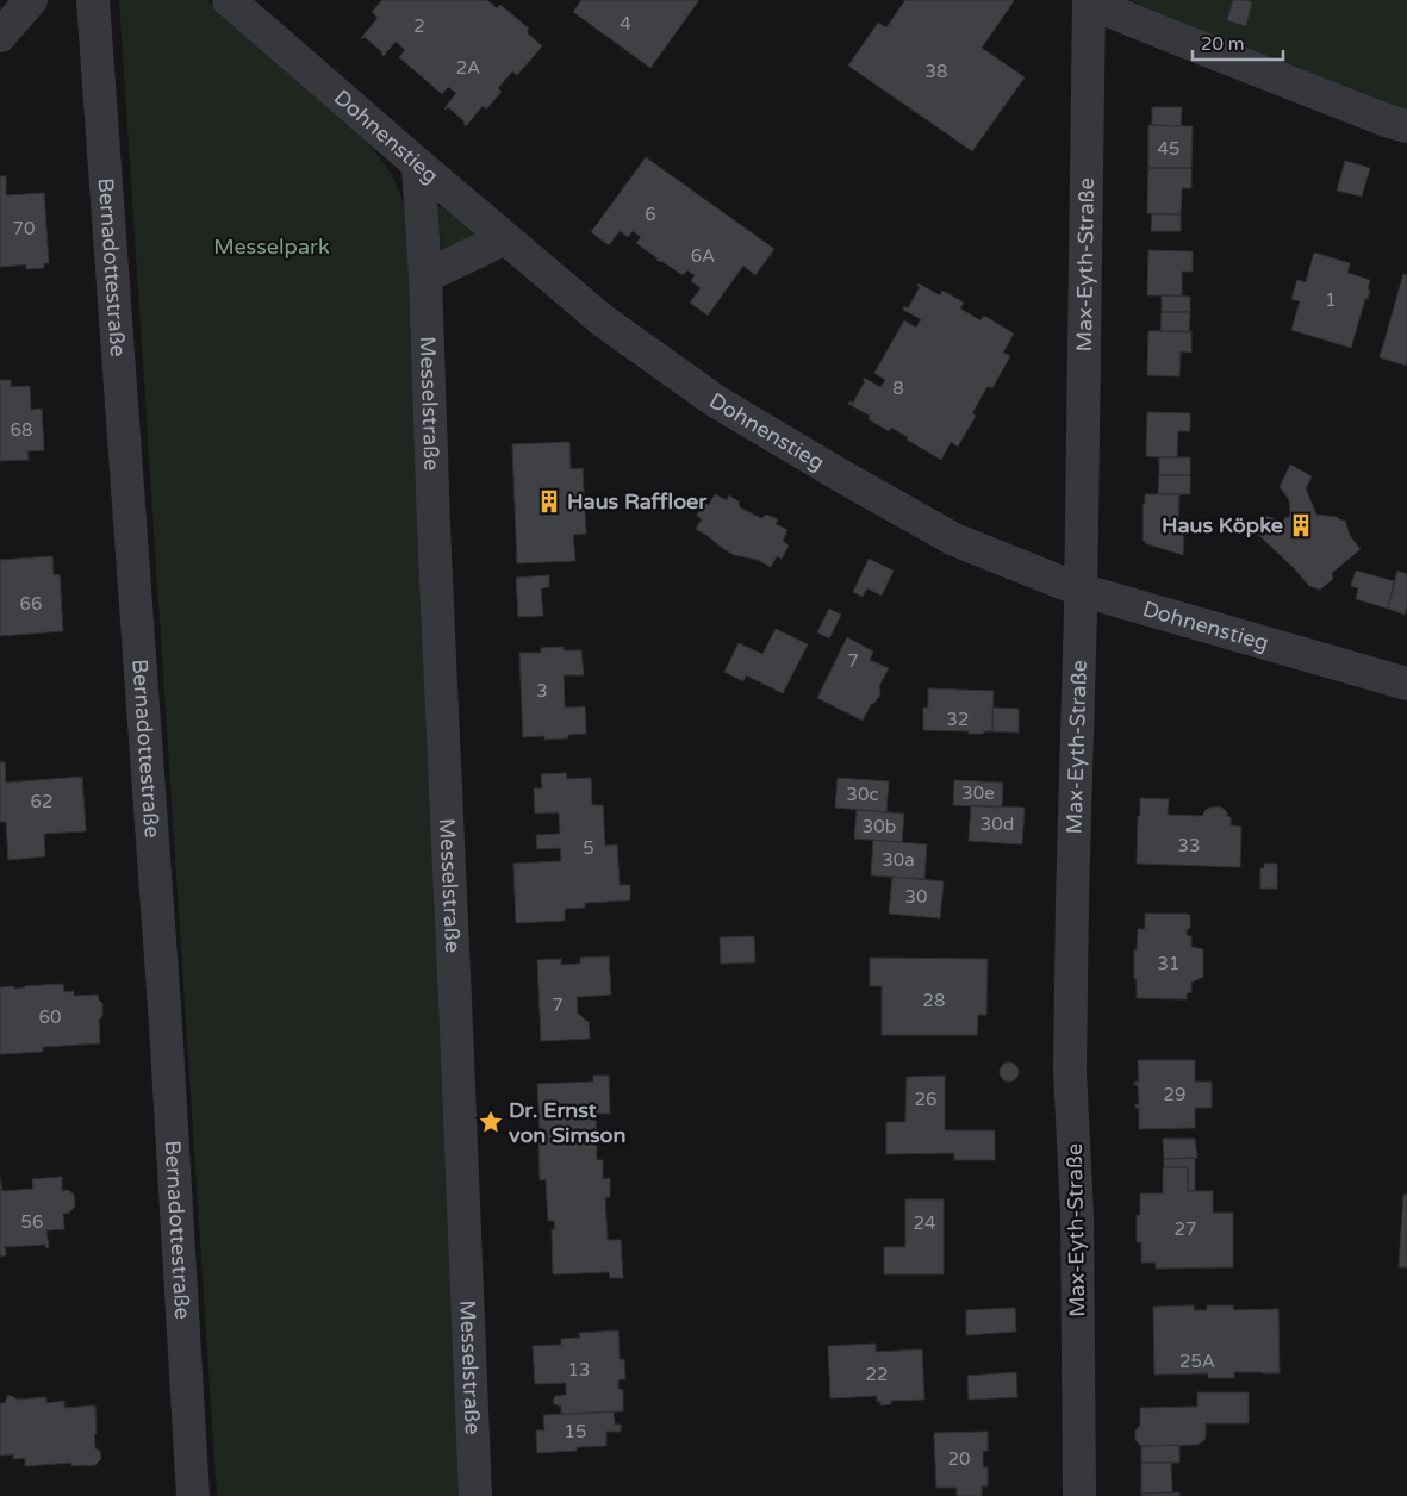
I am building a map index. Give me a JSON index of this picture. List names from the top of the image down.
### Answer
{
  "streets": {
    "street": [
      "Dohnenstieg",
      "Max-Eyth-Straße",
      "Bernadottestraße",
      "Messelstraße"
    ]
  },
  "crossings": [
    ["Dohnenstieg", "Max-Eyth-Straße"],
    ["Dohnenstieg", "Messelstraße"]
  ],
  "parks": ["Messelpark"],
  "places": {
    "building": ["Haus Raffloer", "Haus Köpke"],
    "place": ["Dr. Ernst von Simson"]
  },
  "house_numbers": [
    "4",
    "2",
    "2A",
    "38",
    "45",
    "6",
    "70",
    "6A",
    "1",
    "8",
    "68",
    "66",
    "7",
    "3",
    "32",
    "30e",
    "30c",
    "62",
    "30d",
    "30b",
    "33",
    "5",
    "30a",
    "30",
    "31",
    "28",
    "7",
    "60",
    "29",
    "26",
    "56",
    "24",
    "27",
    "25A",
    "13",
    "22",
    "15",
    "20"
  ],
  "scale_bar": "20 m"
}
